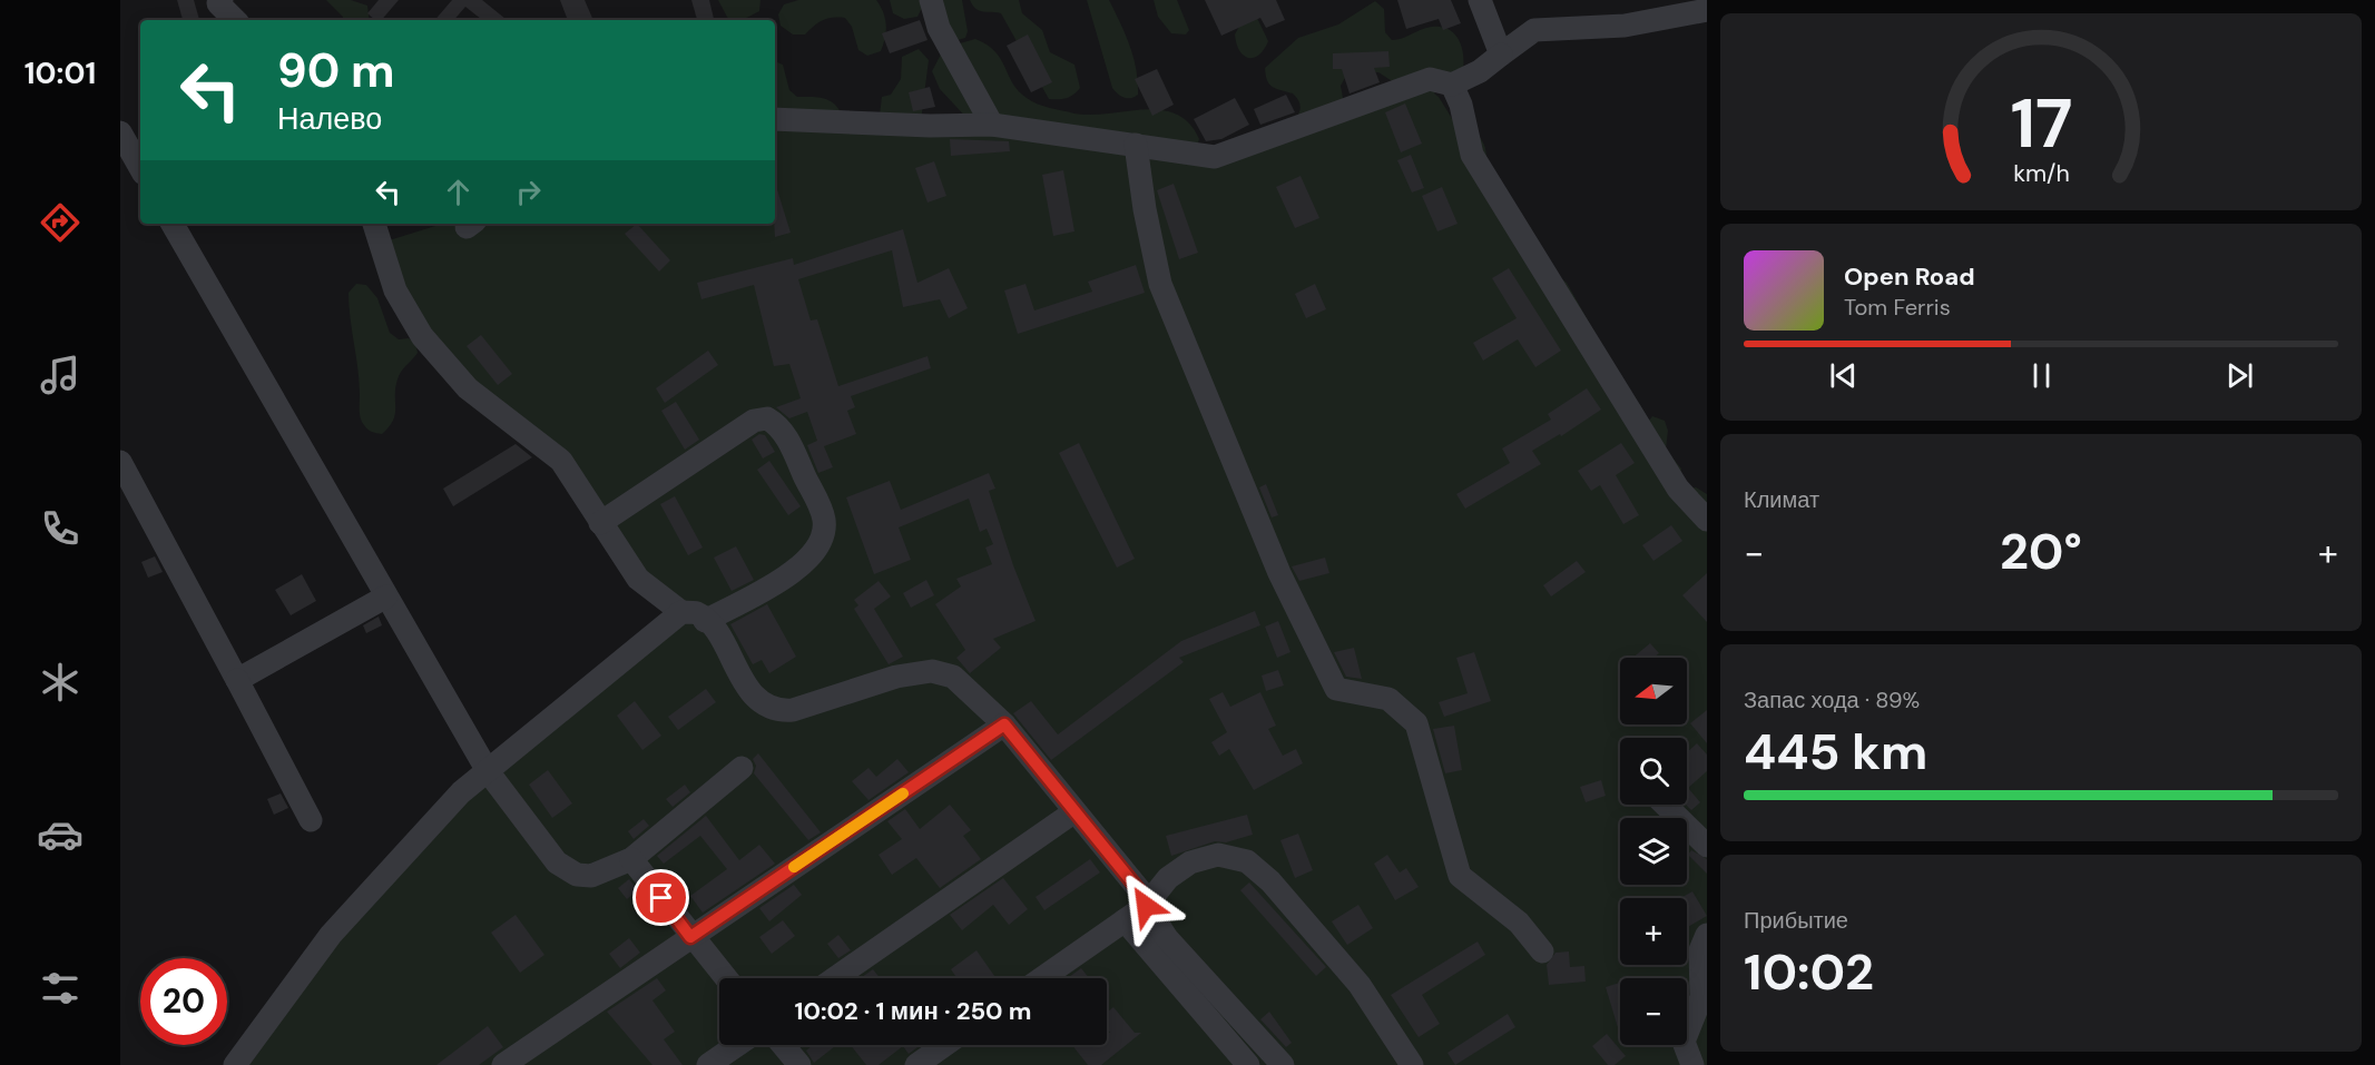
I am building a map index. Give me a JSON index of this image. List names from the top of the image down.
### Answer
{
  "north": "left",
  "page": {
    "tabs": "10:01",
    "turn": ["90 m", "Налево"],
    "song": ["Open Road", "Tom Ferris"],
    "tile": [
      "Климат",
      ["Запас хода · 89%", "445 km"],
      ["Прибытие", "10:02"]
    ],
    "heat": ["−", "20°", "+"],
    "map_buttons": ["+", "−"],
    "limit": "20",
    "trip": "10:02 · 1 мин · 250 m",
    "gauge": ["17", "km/h"]
  }
}
